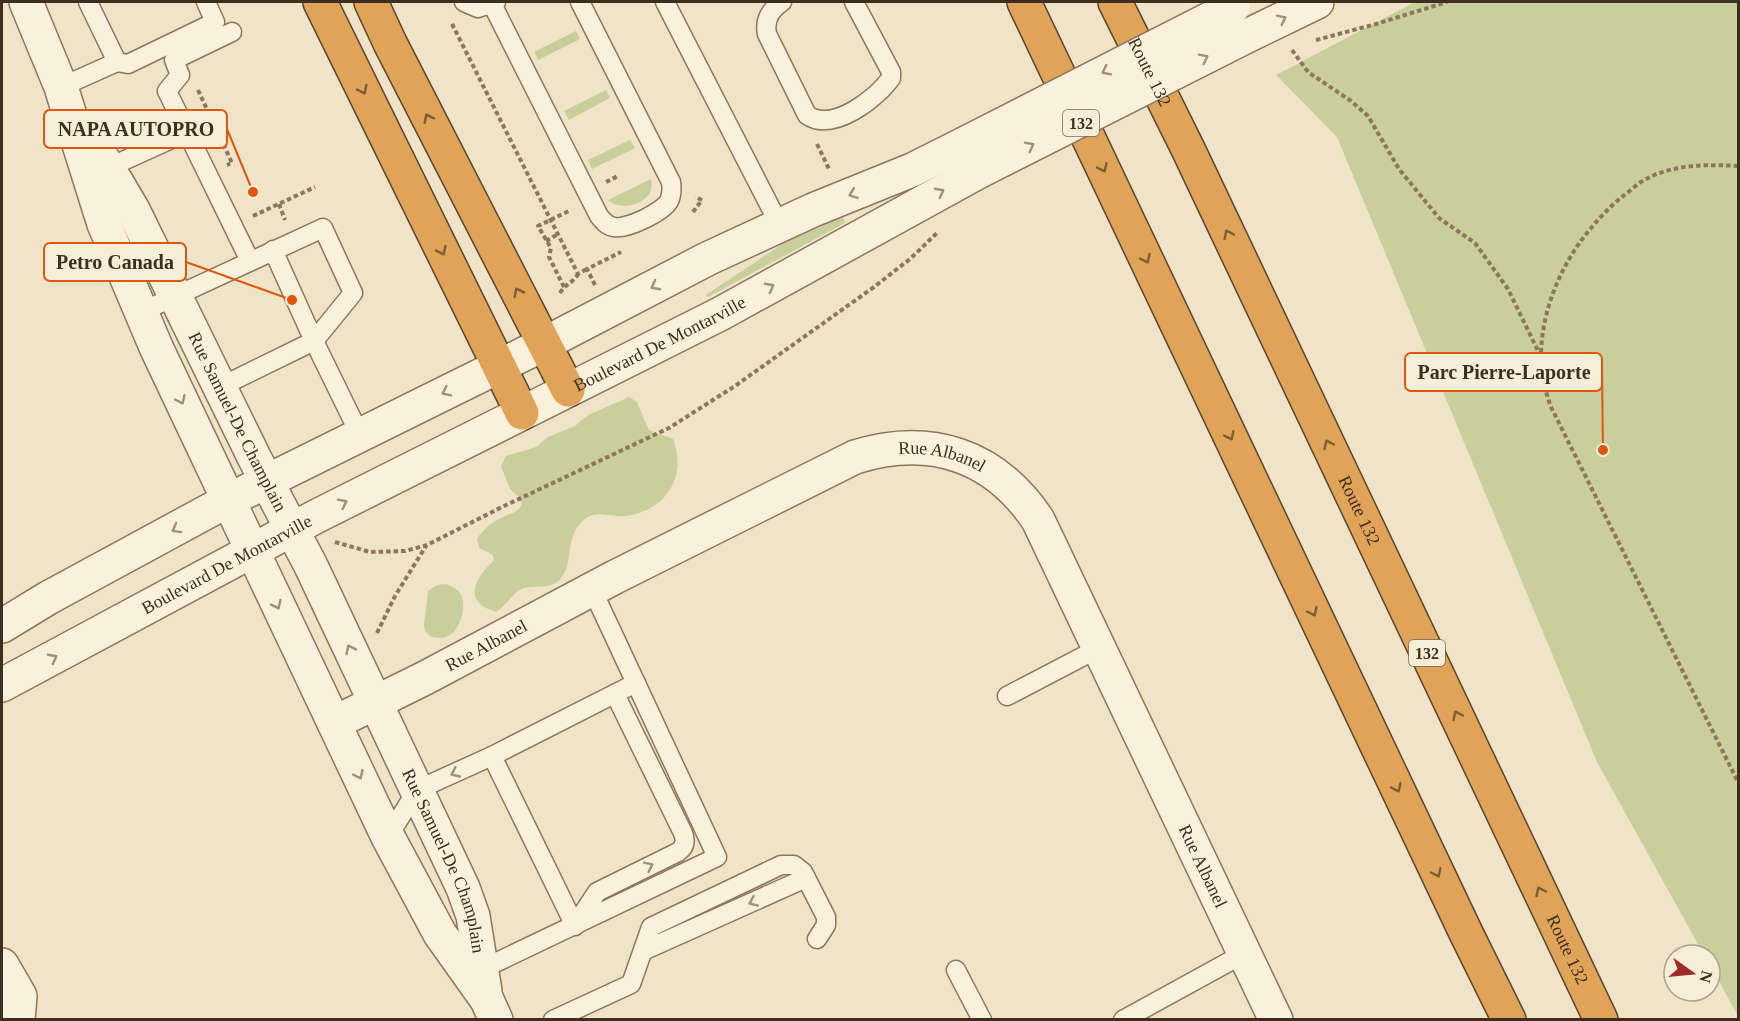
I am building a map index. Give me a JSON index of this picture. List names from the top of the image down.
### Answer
{
  "streets": {
    "highway": ["Route 132", "132"],
    "street": ["Boulevard De Montarville", "Rue Samuel-De Champlain", "Rue Albanel"]
  },
  "crossings": [
    ["Boulevard De Montarville", "Rue Samuel-De Champlain"],
    ["Rue Samuel-De Champlain", "Rue Albanel"]
  ],
  "places": ["NAPA AUTOPRO", "Petro Canada", "Parc Pierre-Laporte"],
  "north": "right"
}
